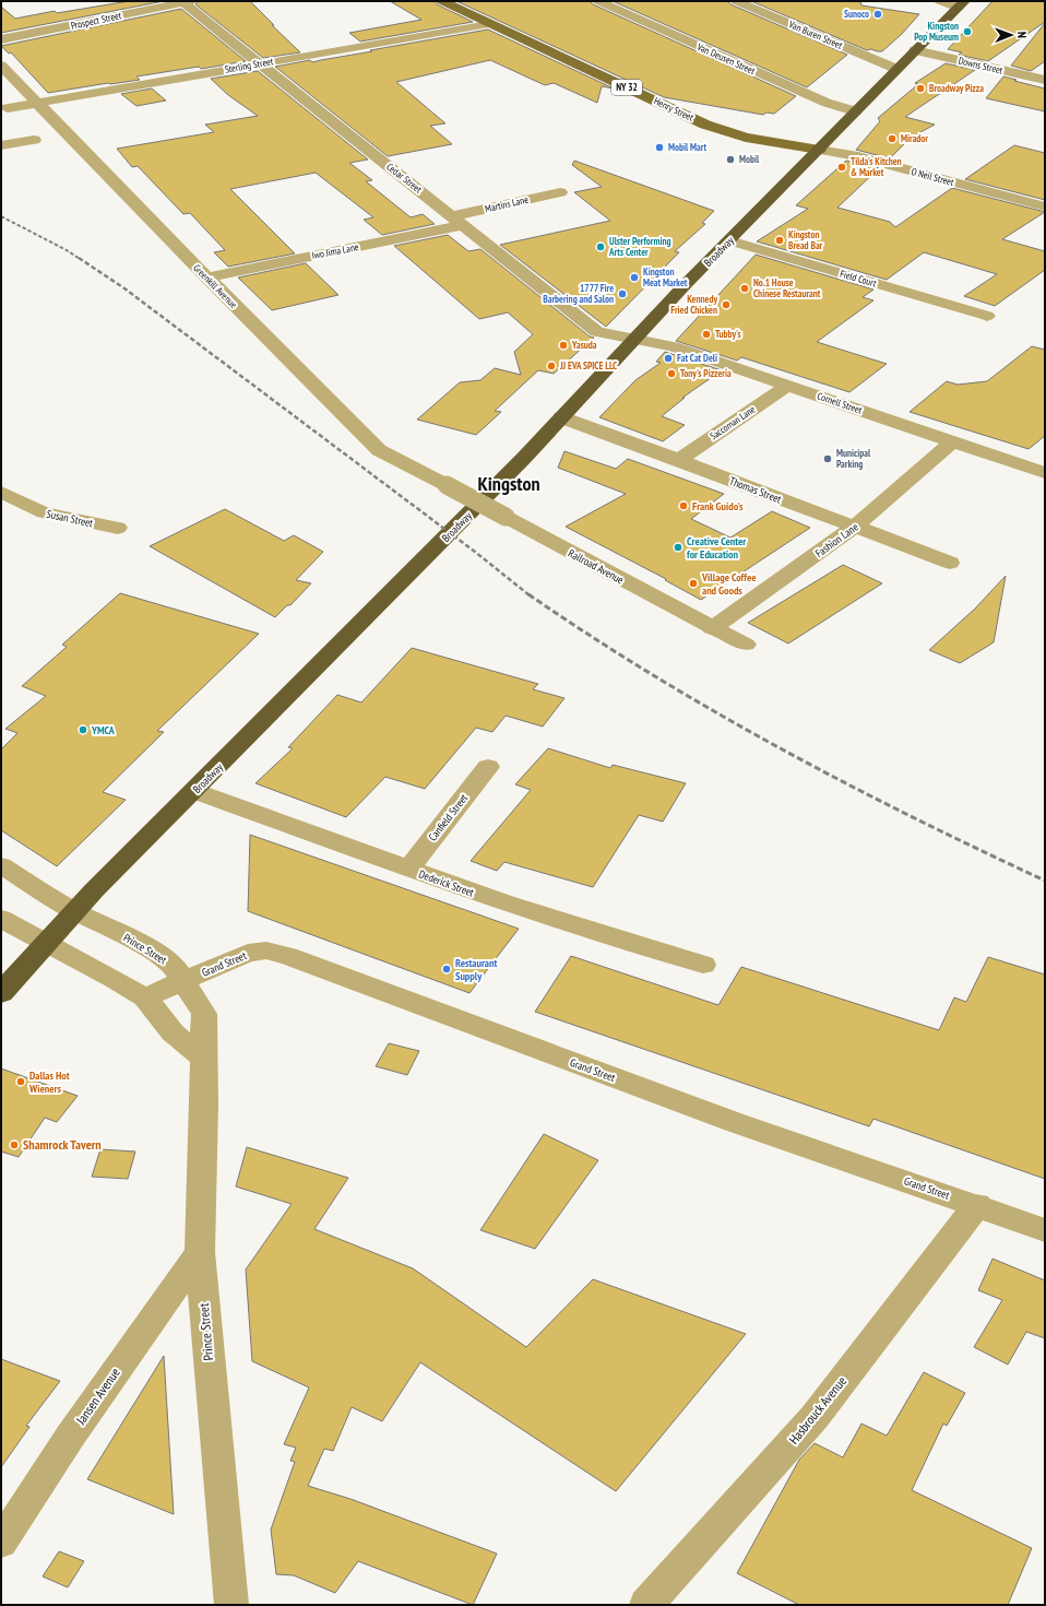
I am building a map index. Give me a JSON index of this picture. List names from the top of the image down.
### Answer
{
  "streets": {
    "highway": ["Broadway"],
    "main road": ["NY 32", "Henry Street"],
    "street": [
      "Prospect Street",
      "Van Buren Street",
      "Van Deusen Street",
      "Sterling Street",
      "Downs Street",
      "O Neil Street",
      "Cedar Street",
      "Martins Lane",
      "Iwo Jima Lane",
      "Field Court",
      "Greenkill Avenue",
      "Cornell Street",
      "Saccoman Lane",
      "Thomas Street",
      "Susan Street",
      "Fashion Lane",
      "Railroad Avenue",
      "Canfield Street",
      "Dederick Street",
      "Prince Street",
      "Grand Street",
      "Jansen Avenue",
      "Hasbrouck Avenue"
    ]
  },
  "crossings": [
    ["Prospect Street", "Cedar Street"],
    ["Van Buren Street", "Broadway"],
    ["Van Deusen Street", "Broadway"],
    ["Sterling Street", "Henry Street"],
    ["Sterling Street", "Cedar Street"],
    ["Sterling Street", "Greenkill Avenue"],
    ["Downs Street", "Broadway"],
    ["Henry Street", "O Neil Street"],
    ["Henry Street", "Broadway"],
    ["O Neil Street", "Broadway"],
    ["Cedar Street", "Martins Lane"],
    ["Cedar Street", "Iwo Jima Lane"],
    ["Cedar Street", "Broadway"],
    ["Cedar Street", "Cornell Street"],
    ["Martins Lane", "Iwo Jima Lane"],
    ["Iwo Jima Lane", "Greenkill Avenue"],
    ["Broadway", "Field Court"],
    ["Broadway", "Cornell Street"],
    ["Broadway", "Thomas Street"],
    ["Broadway", "Dederick Street"],
    ["Broadway", "Prince Street"],
    ["Greenkill Avenue", "Railroad Avenue"],
    ["Cornell Street", "Saccoman Lane"],
    ["Cornell Street", "Fashion Lane"],
    ["Saccoman Lane", "Thomas Street"],
    ["Thomas Street", "Fashion Lane"],
    ["Fashion Lane", "Railroad Avenue"],
    ["Canfield Street", "Dederick Street"],
    ["Prince Street", "Grand Street"],
    ["Prince Street", "Jansen Avenue"],
    ["Grand Street", "Hasbrouck Avenue"]
  ],
  "districts": ["Kingston"],
  "places": [
    "Sunoco",
    "Kingston Pop Museum",
    "Broadway Pizza",
    "Mirador",
    "Mobil Mart",
    "Mobil",
    "Tilda's Kitchen & Market",
    "Kingston Bread Bar",
    "Ulster Performing Arts Center",
    "Kingston Meat Market",
    "No.1 House Chinese Restaurant",
    "1777 Fire Barbering and Salon",
    "Kennedy Fried Chicken",
    "Tubby's",
    "Yasuda",
    "Fat Cat Deli",
    "JJ EVA SPICE LLC",
    "Tony's Pizzeria",
    "Municipal Parking",
    "Frank Guido's",
    "Creative Center for Education",
    "Village Coffee and Goods",
    "YMCA",
    "Restaurant Supply",
    "Dallas Hot Wieners",
    "Shamrock Tavern"
  ],
  "north": "right"
}
